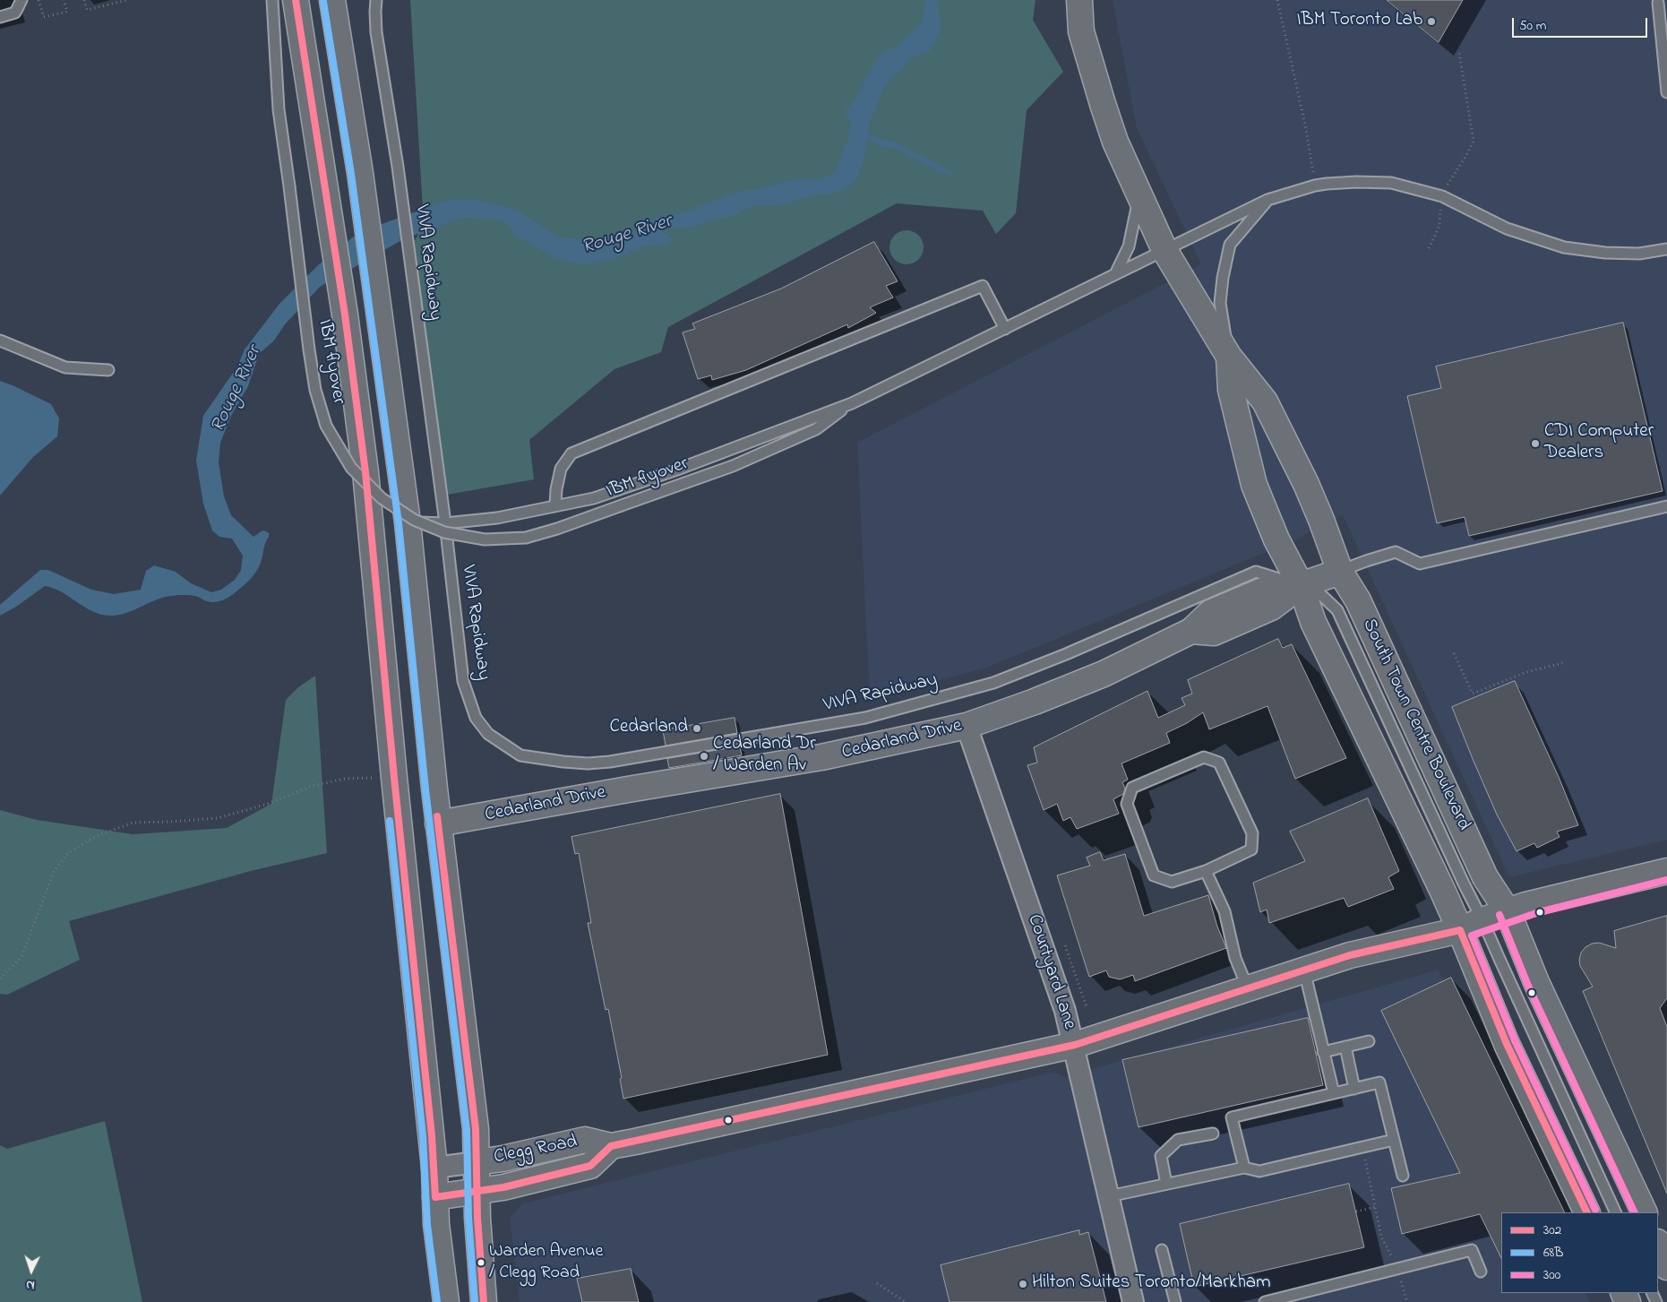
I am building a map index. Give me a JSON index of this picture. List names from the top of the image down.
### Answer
{
  "streets": {
    "main road": ["South Town Centre Boulevard", "Cedarland Drive", "Clegg Road"],
    "street": ["Courtyard Lane"],
    "lane": ["VIVA Rapidway", "IBM flyover"]
  },
  "crossings": [
    ["VIVA Rapidway", "Cedarland Drive"],
    ["VIVA Rapidway", "Clegg Road"],
    ["South Town Centre Boulevard", "Cedarland Drive"],
    ["South Town Centre Boulevard", "Clegg Road"],
    ["Cedarland Drive", "Courtyard Lane"],
    ["Courtyard Lane", "Clegg Road"]
  ],
  "water": ["Rouge River"],
  "places": [
    "IBM Toronto Lab",
    "CDI Computer Dealers",
    "Cedarland",
    "Cedarland Dr / Warden Av",
    "Warden Avenue / Clegg Road",
    "Hilton Suites Toronto/Markham"
  ],
  "lines": ["transit line 302", "transit line 68B", "transit line 300"],
  "legend": ["302", "68B", "300"],
  "scale_bar": "50 m",
  "north": "bottom"
}
